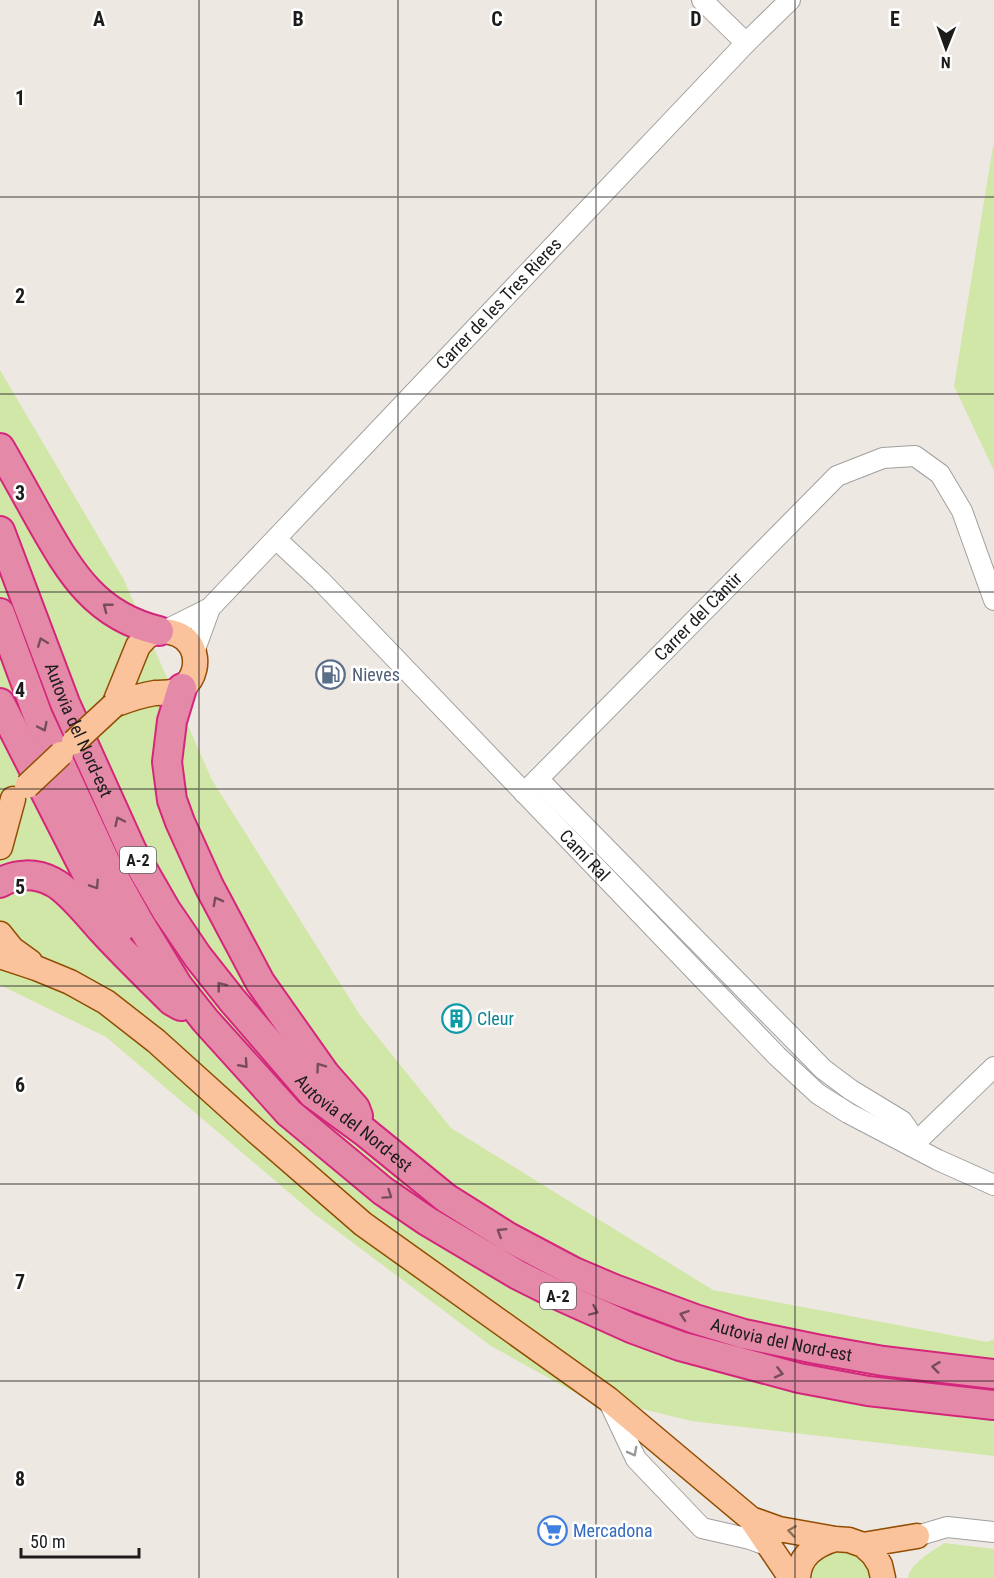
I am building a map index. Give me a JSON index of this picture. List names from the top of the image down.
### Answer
{
  "streets": {
    "highway": ["Autovia del Nord-est", "A-2"],
    "street": ["Carrer de les Tres Rieres", "Carrer del Càntir", "Camí Ral"]
  },
  "crossings": [
    ["Carrer de les Tres Rieres", "Camí Ral"],
    ["Carrer del Càntir", "Camí Ral"]
  ],
  "places": {
    "fuel station": ["Nieves"],
    "building": ["Cleur"],
    "supermarket": ["Mercadona"]
  },
  "scale_bar": "50 m",
  "north": "bottom",
  "grid": {
    "columns": [
      "A",
      "B",
      "C",
      "D",
      "E"
    ],
    "rows": [
      "1",
      "2",
      "3",
      "4",
      "5",
      "6",
      "7",
      "8"
    ]
  }
}
